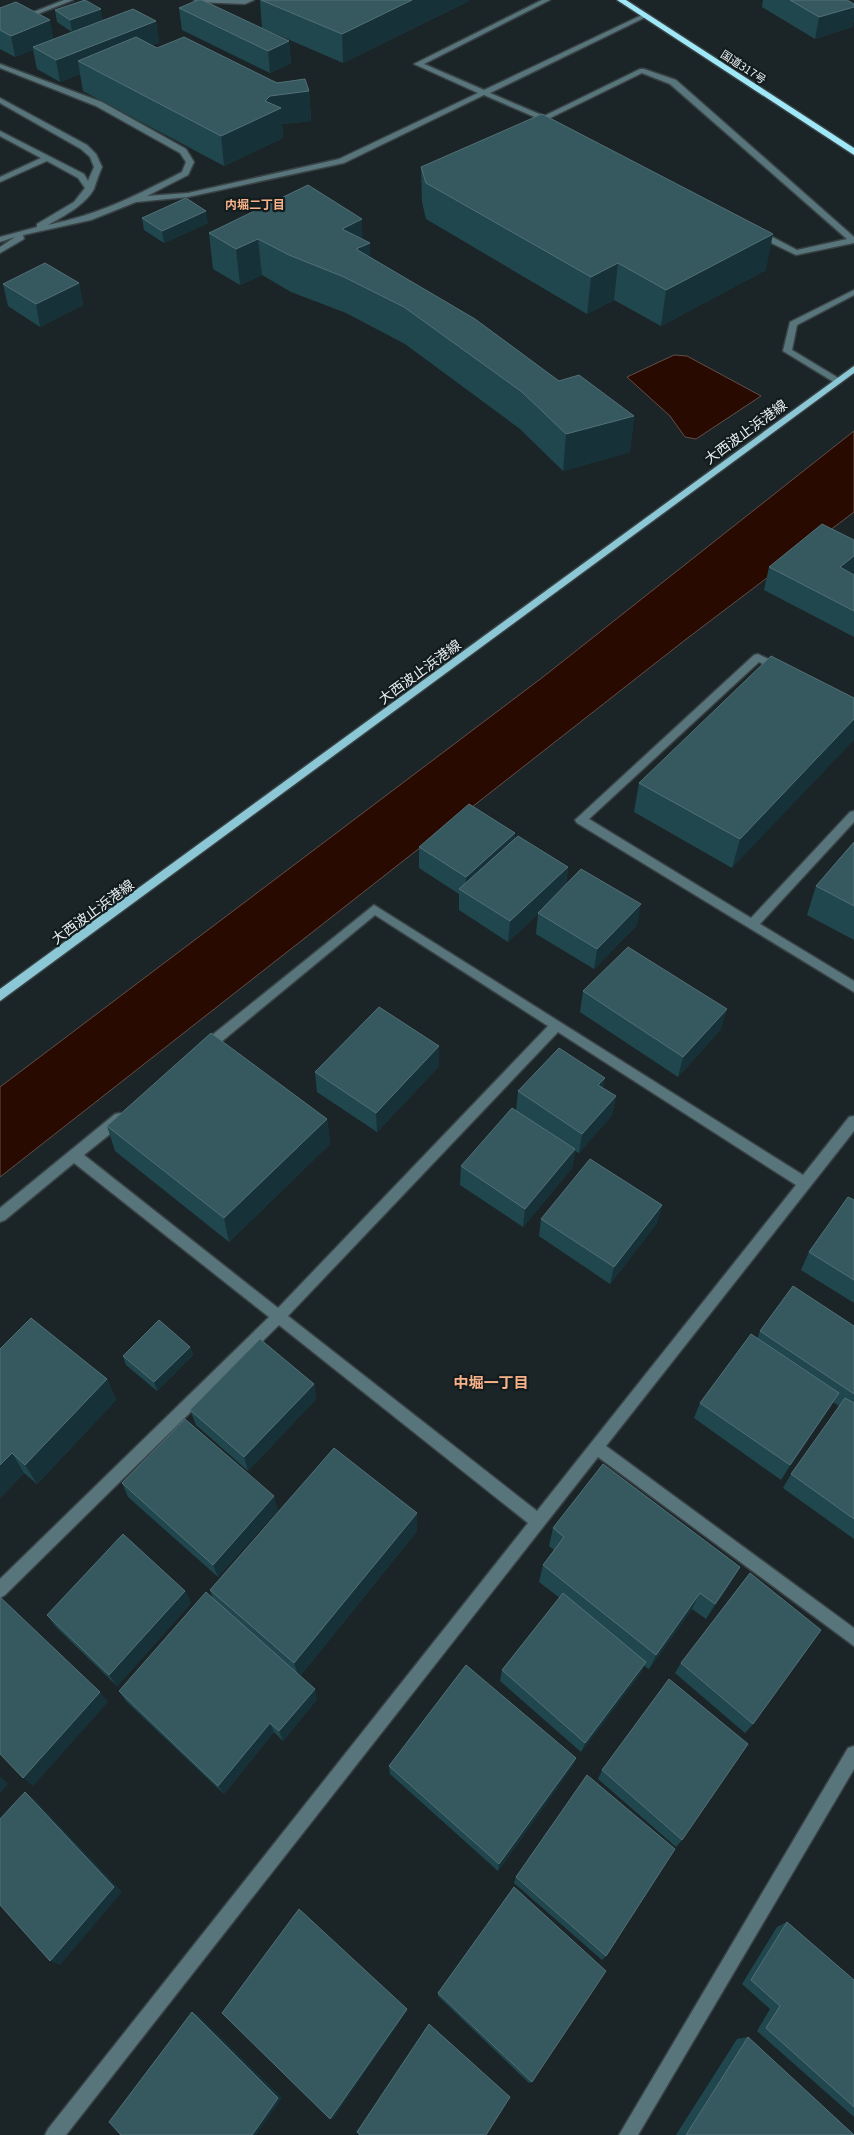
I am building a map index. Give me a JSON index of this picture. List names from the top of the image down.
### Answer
{
  "streets": {
    "highway": ["国道317号"],
    "main road": ["大西波止浜港線"]
  },
  "districts": ["内堀二丁目", "中堀一丁目"]
}
